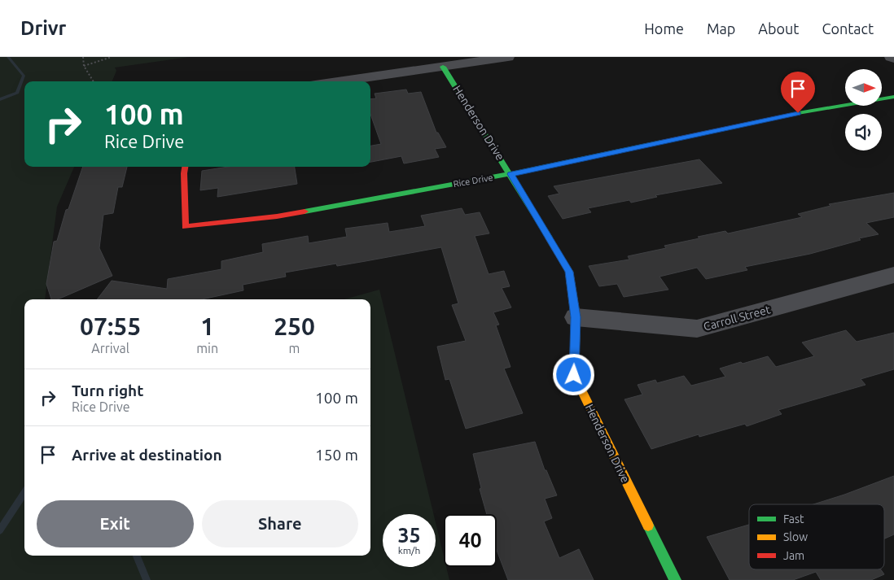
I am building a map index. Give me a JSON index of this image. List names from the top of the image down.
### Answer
{
  "streets": {
    "street": ["Henderson Drive", "Rice Drive", "Carroll Street"]
  },
  "crossings": [
    ["Henderson Drive", "Rice Drive"],
    ["Henderson Drive", "Carroll Street"]
  ],
  "legend": ["Fast", "Slow", "Jam"],
  "north": "right",
  "page": {
    "header": "Drivr",
    "nav": [
      "Home",
      "Map",
      "About",
      "Contact"
    ],
    "turn": ["100 m", "Rice Drive"],
    "eta": [
      "07:55",
      "Arrival",
      "1",
      "min",
      "250",
      "m"
    ],
    "list": [
      {
        "name": "Turn right",
        "note": "Rice Drive",
        "value": "100 m"
      },
      {
        "name": "Arrive at destination",
        "value": "150 m"
      }
    ],
    "buttons": ["Exit", "Share"],
    "speed": "35 km/h",
    "limit": "40"
  }
}
